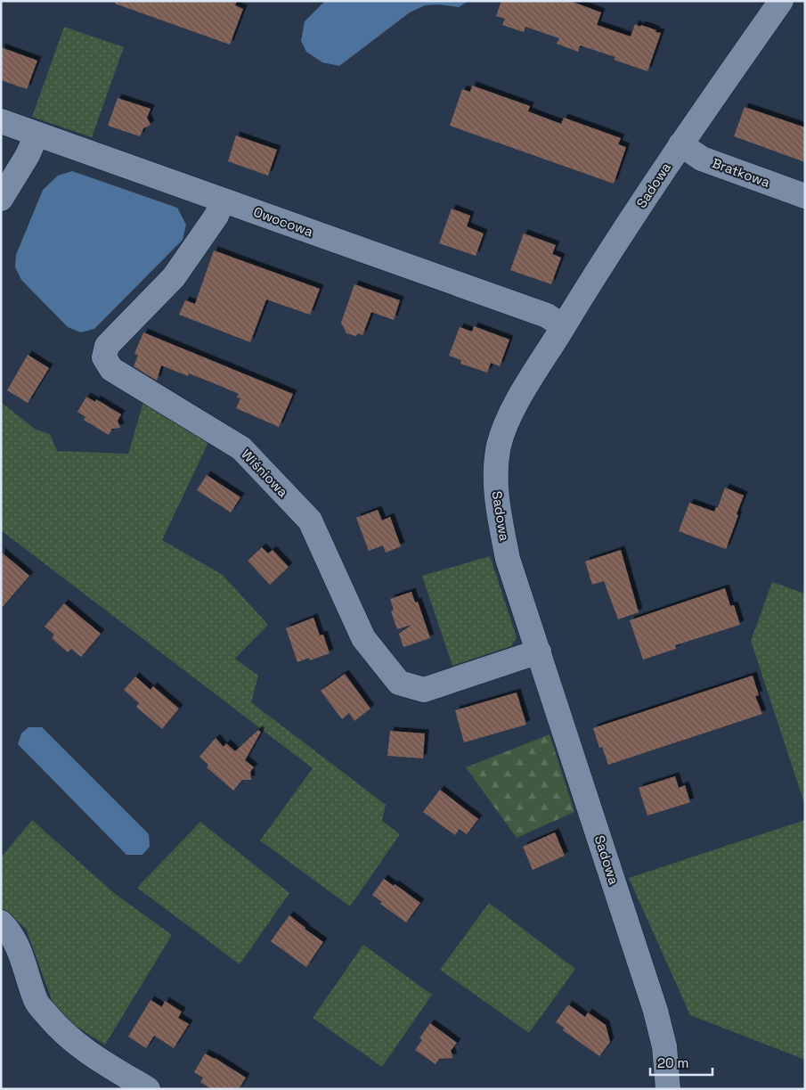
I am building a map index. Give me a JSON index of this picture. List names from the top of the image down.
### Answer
{
  "streets": {
    "street": [
      "Bratkowa",
      "Sadowa",
      "Owocowa",
      "Wiśniowa"
    ]
  },
  "crossings": [
    ["Bratkowa", "Sadowa"],
    ["Sadowa", "Owocowa"],
    ["Sadowa", "Wiśniowa"],
    ["Owocowa", "Wiśniowa"]
  ],
  "scale_bar": "20 m"
}
